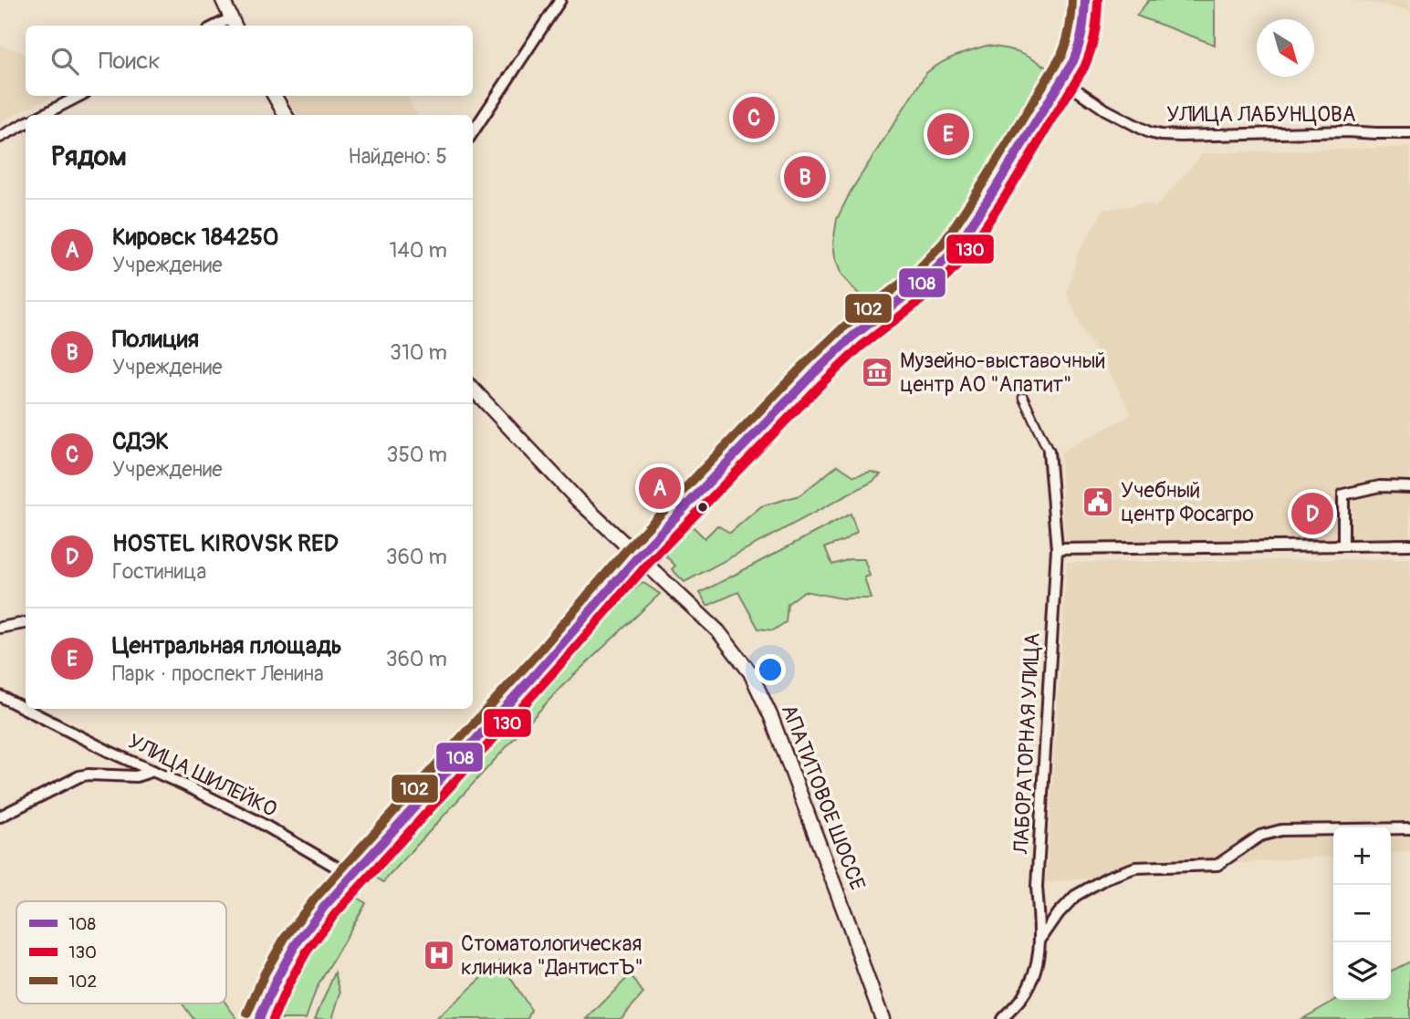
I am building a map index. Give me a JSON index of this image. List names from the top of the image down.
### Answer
{
  "streets": {
    "street": [
      "УЛИЦА ЛАБУНЦОВА",
      "ЛАБОРАТОРНАЯ УЛИЦА",
      "УЛИЦА ШИЛЕЙКО",
      "АПАТИТОВОЕ ШОССЕ"
    ]
  },
  "places": {
    "museum": ["Музейно-выставочный центр АО \"Апатит\""],
    "public building": ["Учебный центр Фосагро"],
    "hospital": ["Стоматологическая клиника \"ДантистЪ\""]
  },
  "lines": ["transit line 108", "transit line 130", "transit line 102"],
  "legend": ["108", "130", "102"],
  "north": "bottom right",
  "page": {
    "search": "Поиск",
    "pins": [
      "C",
      "E",
      "B",
      "A",
      "D"
    ],
    "heading": ["Рядом", "Найдено: 5"],
    "list": [
      {
        "mark": "A",
        "name": "Кировск 184250",
        "note": "Учреждение",
        "value": "140 m"
      },
      {
        "mark": "B",
        "name": "Полиция",
        "note": "Учреждение",
        "value": "310 m"
      },
      {
        "mark": "C",
        "name": "СДЭК",
        "note": "Учреждение",
        "value": "350 m"
      },
      {
        "mark": "D",
        "name": "HOSTEL KIROVSK RED",
        "note": "Гостиница",
        "value": "360 m"
      },
      {
        "mark": "E",
        "name": "Центральная площадь",
        "note": "Парк · проспект Ленина",
        "value": "360 m"
      }
    ],
    "map_buttons": ["+", "−"]
  }
}
